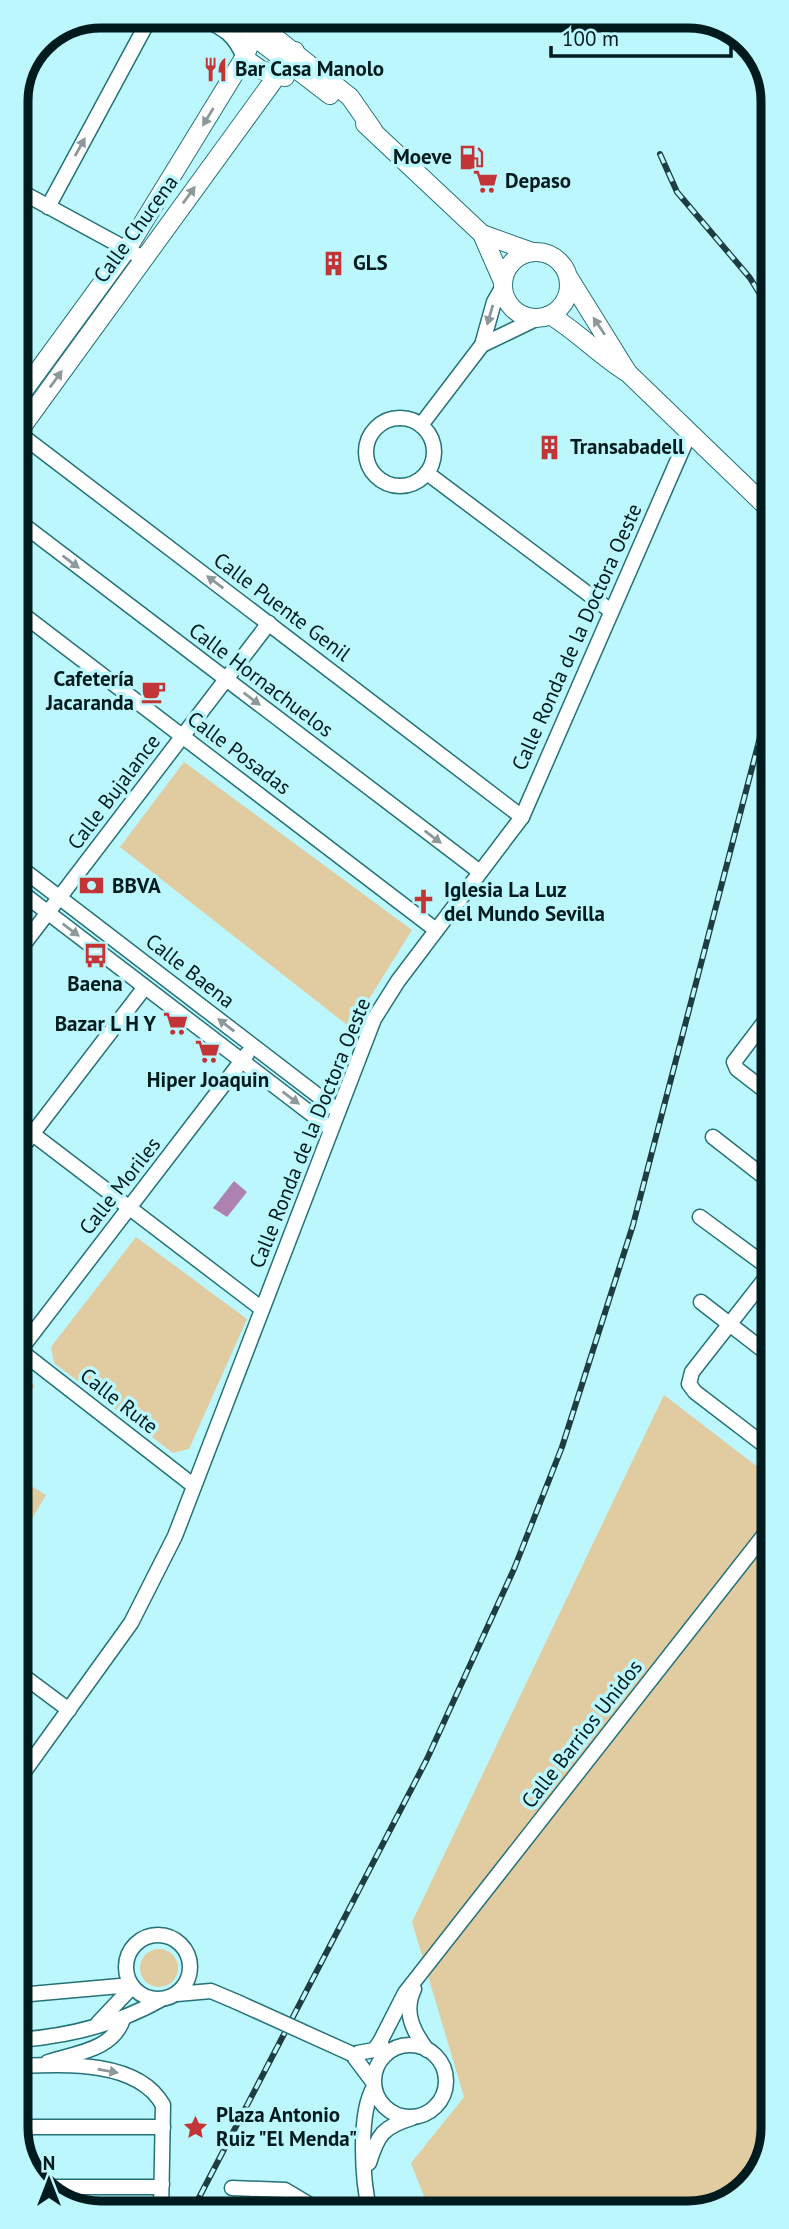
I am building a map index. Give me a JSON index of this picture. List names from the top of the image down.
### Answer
{
  "streets": {
    "street": [
      "Calle Chucena",
      "Calle Puente Genil",
      "Calle Ronda de la Doctora Oeste",
      "Calle Hornachuelos",
      "Calle Posadas",
      "Calle Bujalance",
      "Calle Baena",
      "Calle Moriles",
      "Calle Rute",
      "Calle Barrios Unidos"
    ]
  },
  "crossings": [
    ["Calle Puente Genil", "Calle Ronda de la Doctora Oeste"],
    ["Calle Puente Genil", "Calle Bujalance"],
    ["Calle Ronda de la Doctora Oeste", "Calle Hornachuelos"],
    ["Calle Ronda de la Doctora Oeste", "Calle Posadas"],
    ["Calle Ronda de la Doctora Oeste", "Calle Baena"],
    ["Calle Ronda de la Doctora Oeste", "Calle Rute"],
    ["Calle Hornachuelos", "Calle Bujalance"],
    ["Calle Posadas", "Calle Bujalance"],
    ["Calle Bujalance", "Calle Baena"],
    ["Calle Baena", "Calle Moriles"]
  ],
  "one_way": ["Calle Puente Genil", "Calle Hornachuelos"],
  "places": {
    "restaurant": ["Bar Casa Manolo"],
    "fuel station": ["Moeve"],
    "supermarket": ["Depaso", "Bazar L H Y", "Hiper Joaquin"],
    "building": ["GLS", "Transabadell"],
    "cafe": ["Cafetería Jacaranda"],
    "bank": ["BBVA"],
    "church": ["Iglesia La Luz del Mundo Sevilla"],
    "bus stop": ["Baena"],
    "place": ["Plaza Antonio Ruiz \"El Menda\""]
  },
  "scale_bar": "100 m",
  "north": "top"
}
